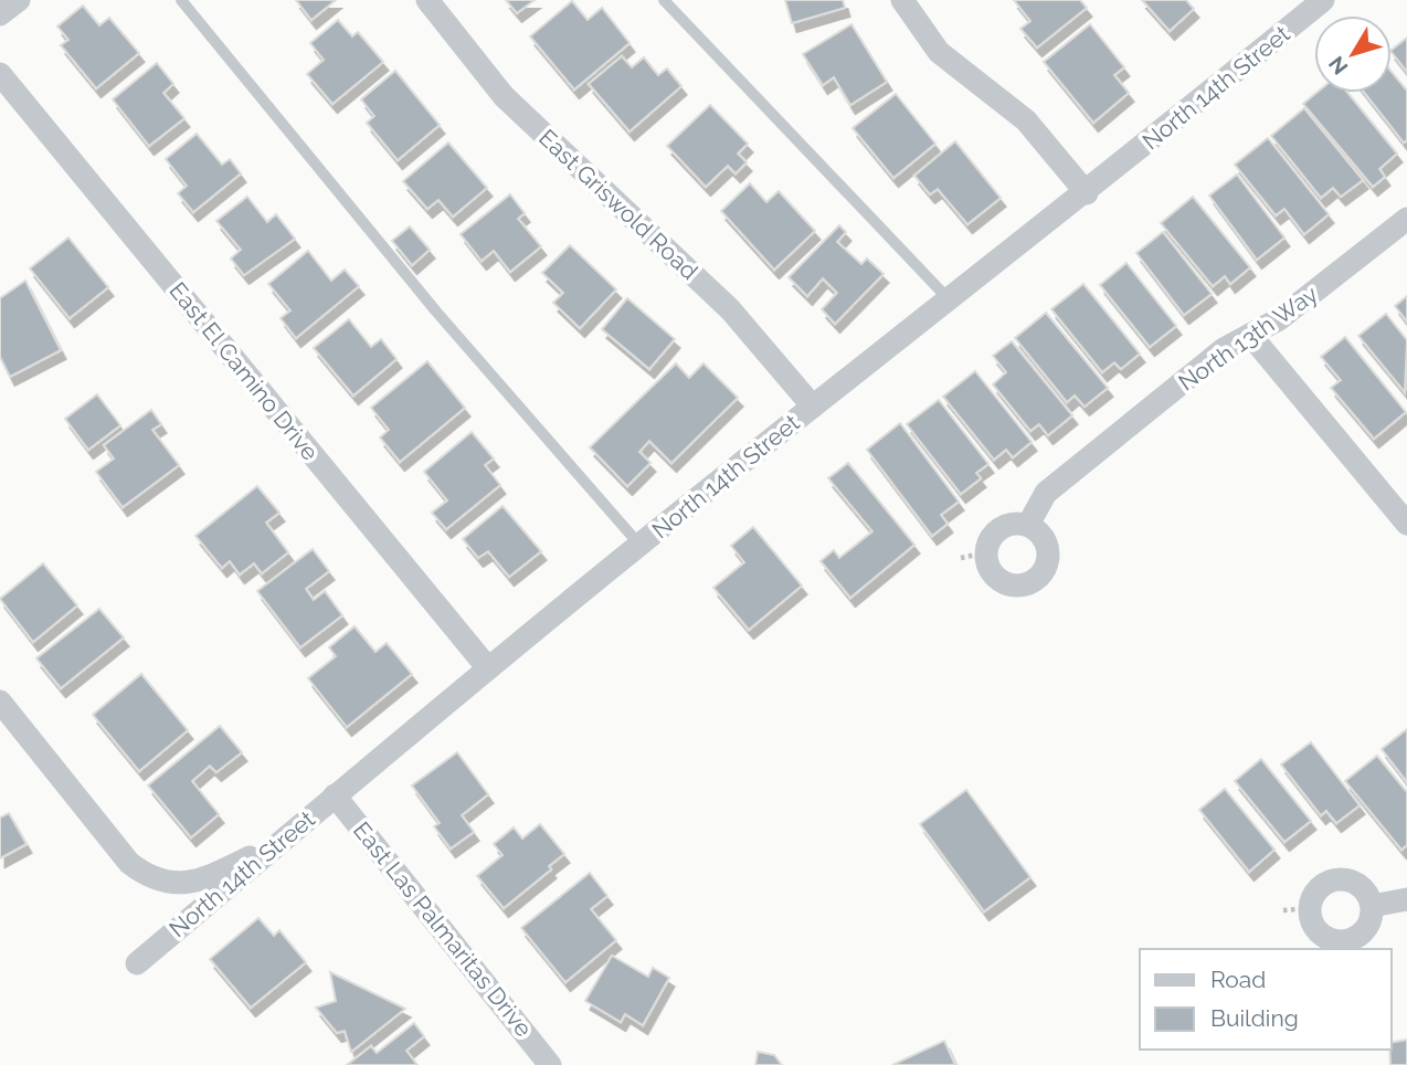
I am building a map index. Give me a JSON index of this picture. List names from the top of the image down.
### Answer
{
  "streets": {
    "street": [
      "North 14th Street",
      "East Griswold Road",
      "North 13th Way",
      "East El Camino Drive",
      "East Las Palmaritas Drive"
    ]
  },
  "crossings": [
    ["North 14th Street", "East Griswold Road"],
    ["North 14th Street", "East El Camino Drive"],
    ["North 14th Street", "East Las Palmaritas Drive"]
  ],
  "legend": ["Road", "Building"],
  "north": "bottom left"
}
